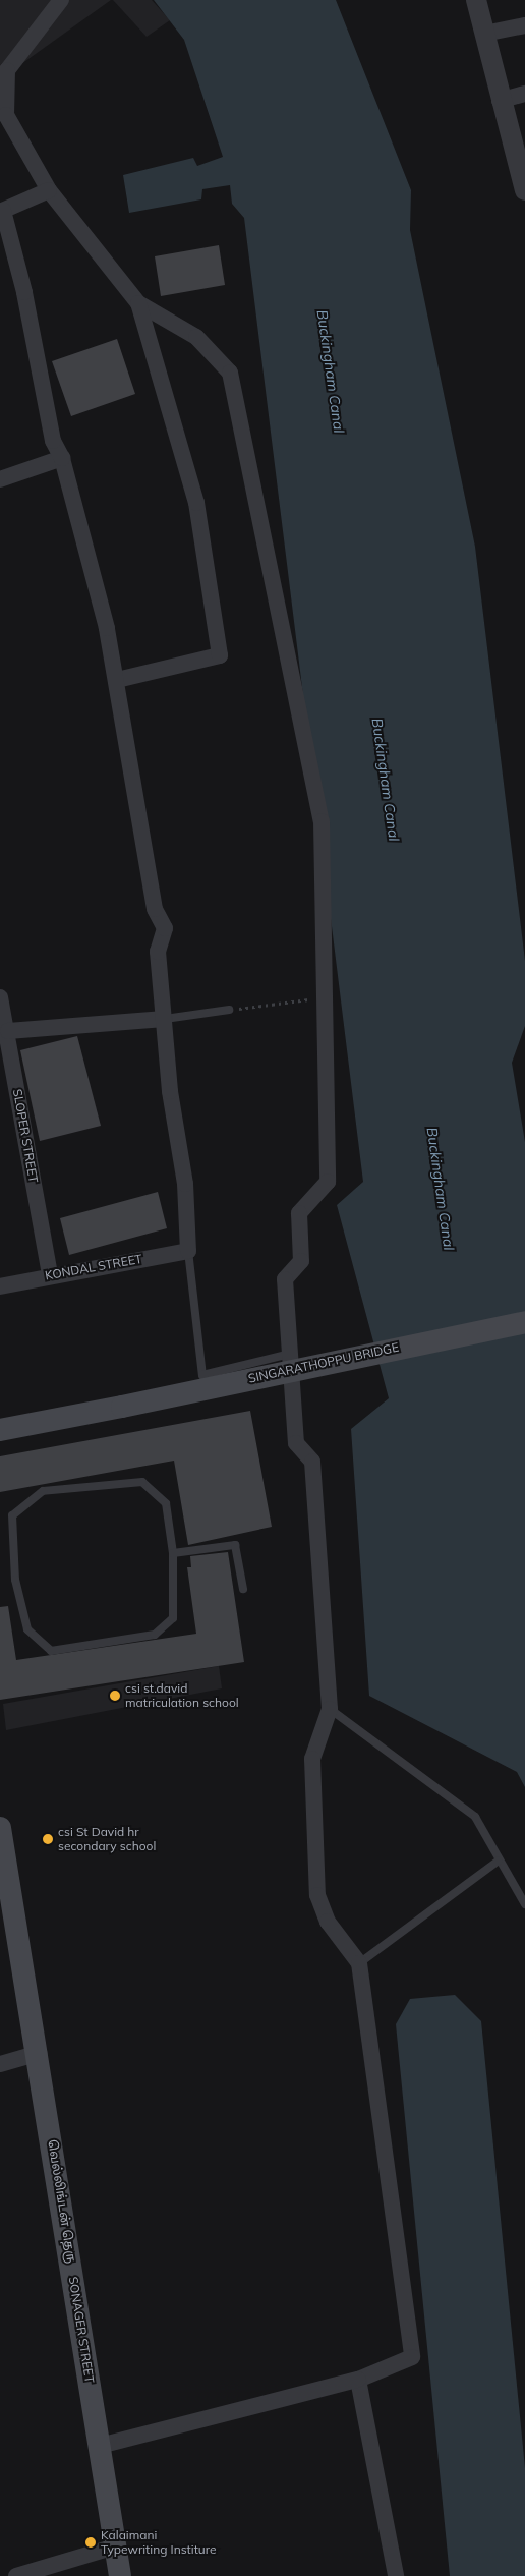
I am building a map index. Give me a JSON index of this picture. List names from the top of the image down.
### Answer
{
  "streets": {
    "main road": ["SINGARATHOPPU BRIDGE", "வெல்லிங்டன் தெரு"],
    "street": ["SLOPER STREET", "KONDAL STREET", "SONAGER STREET"]
  },
  "crossings": [
    ["SLOPER STREET", "KONDAL STREET"],
    ["வெல்லிங்டன் தெரு", "SONAGER STREET"]
  ],
  "water": ["Buckingham Canal"],
  "places": ["csi st.david matriculation school", "csi St David hr secondary school", "Kalaimani Typewriting Institure"]
}
